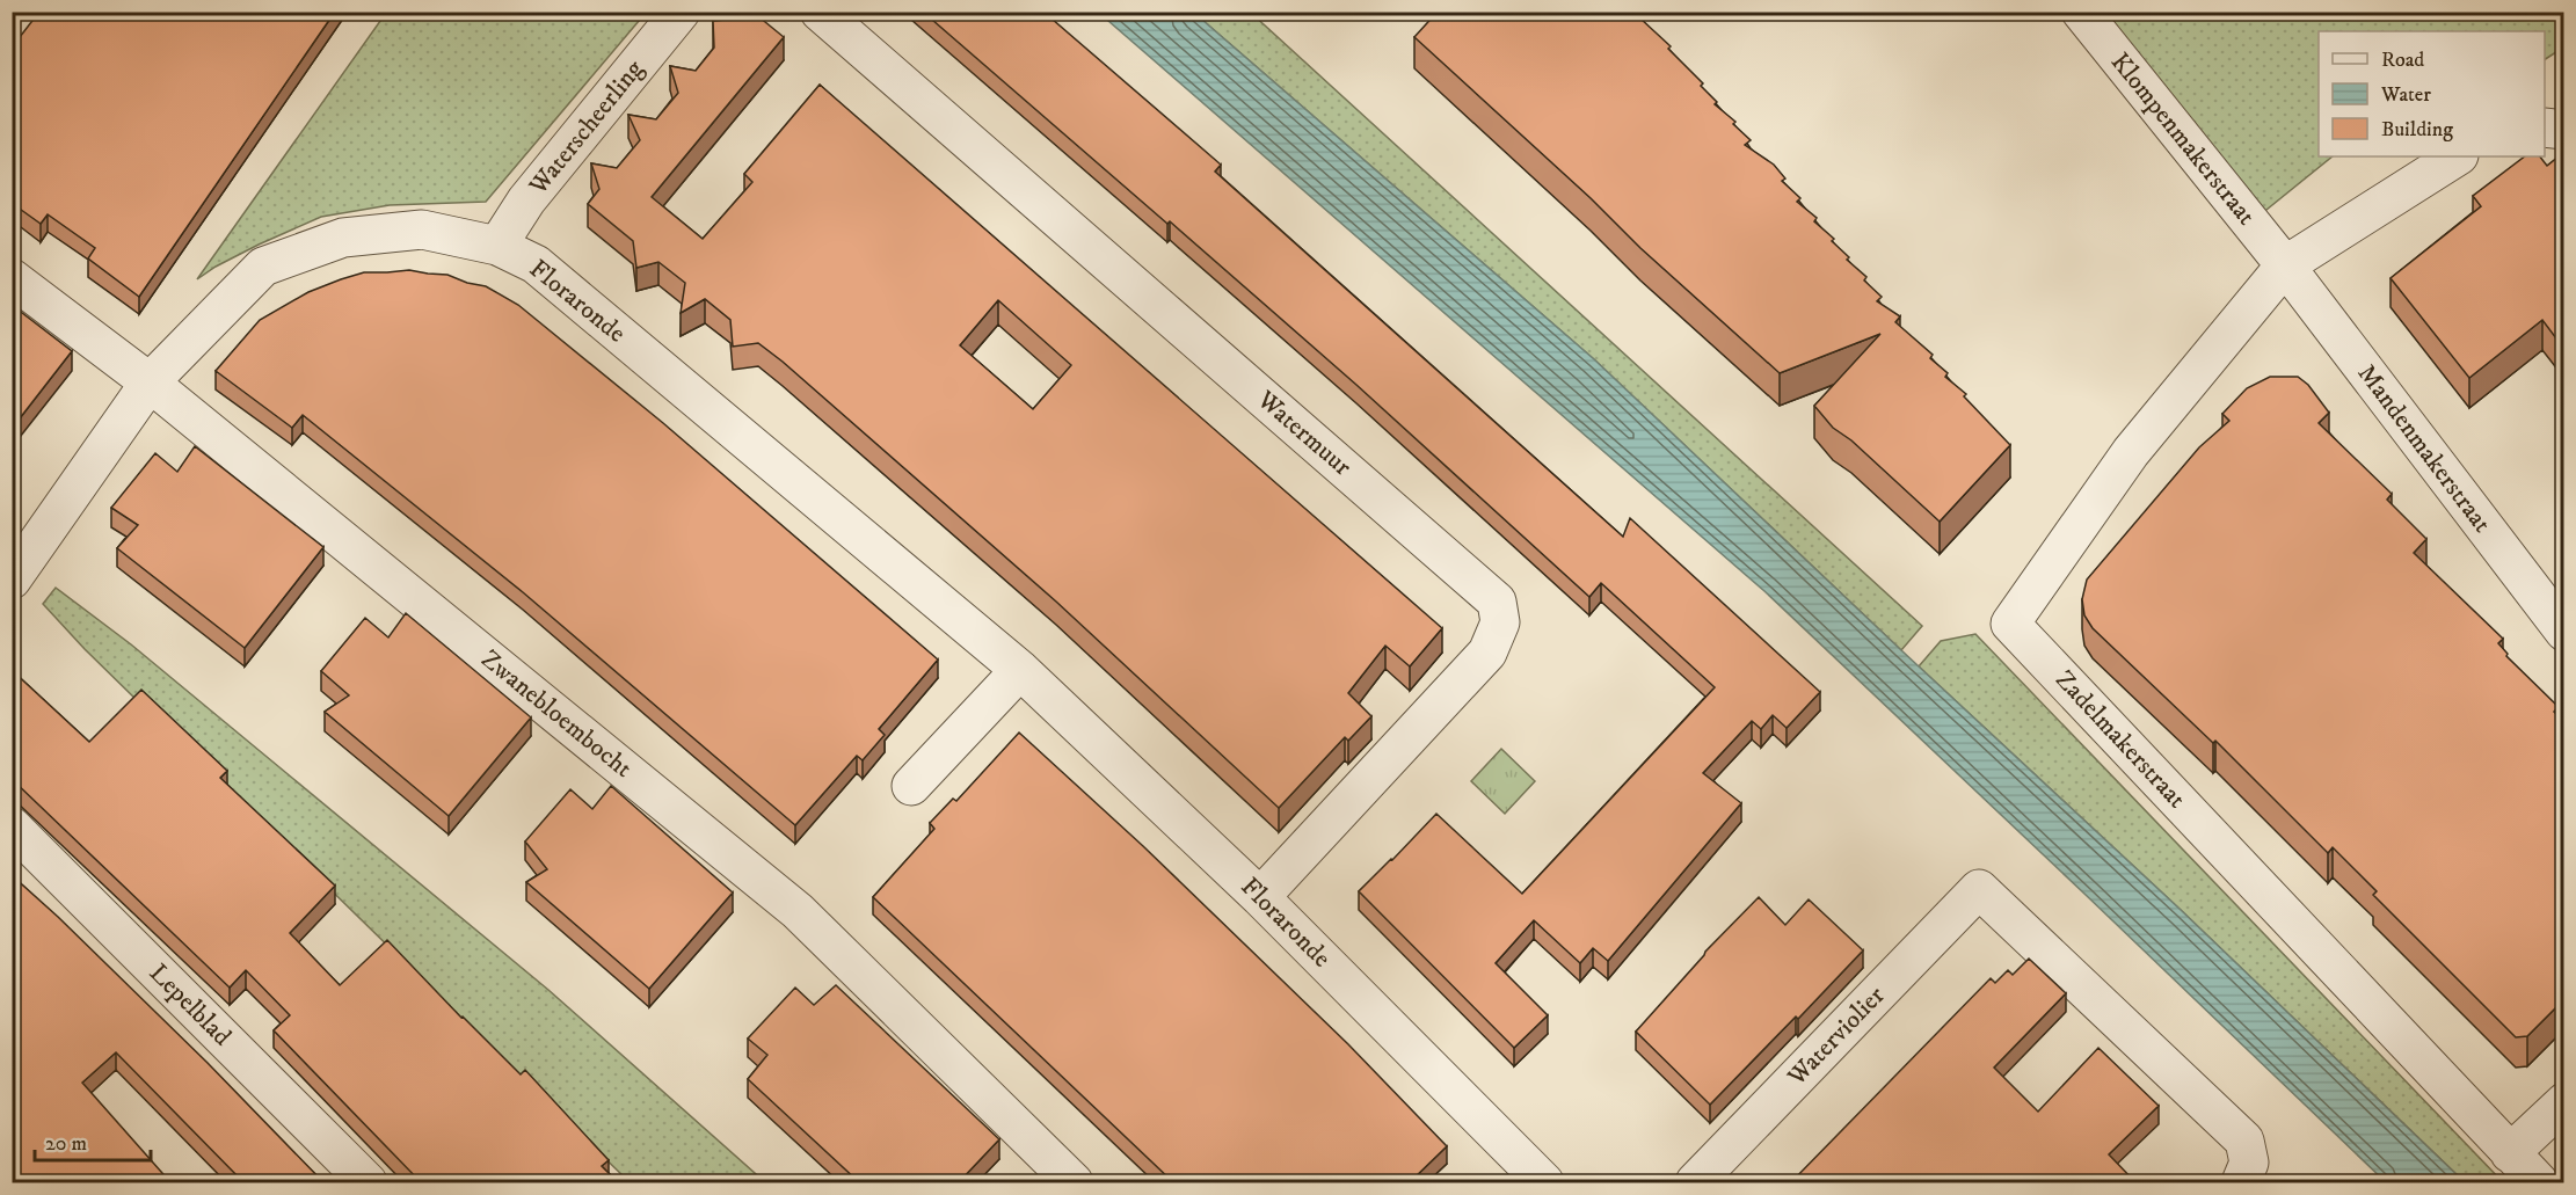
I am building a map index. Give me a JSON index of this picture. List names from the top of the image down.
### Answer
{
  "streets": {
    "street": [
      "Waterscheerling",
      "Klompenmakerstraat",
      "Floraronde",
      "Watermuur",
      "Mandenmakerstraat",
      "Zwanebloembocht",
      "Zadelmakerstraat",
      "Lepelblad",
      "Waterviolier"
    ]
  },
  "crossings": [
    ["Waterscheerling", "Floraronde"],
    ["Klompenmakerstraat", "Mandenmakerstraat"],
    ["Klompenmakerstraat", "Zadelmakerstraat"],
    ["Floraronde", "Watermuur"],
    ["Floraronde", "Zwanebloembocht"],
    ["Mandenmakerstraat", "Zadelmakerstraat"]
  ],
  "legend": ["Road", "Water", "Building"],
  "scale_bar": "20 m"
}
